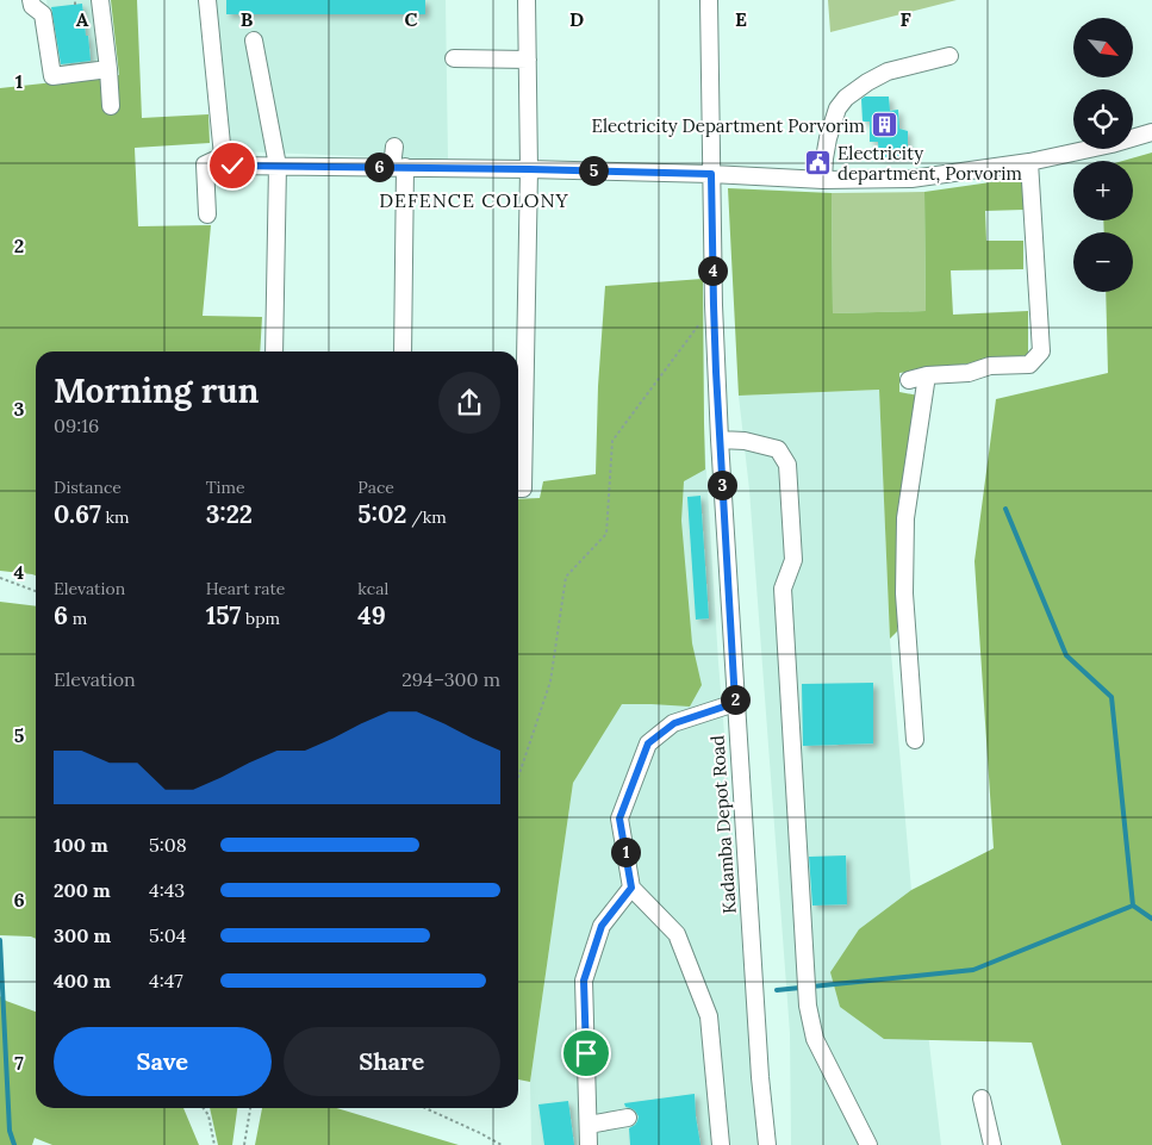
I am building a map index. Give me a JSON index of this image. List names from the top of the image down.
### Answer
{
  "streets": {
    "street": ["Kadamba Depot Road"]
  },
  "districts": ["DEFENCE COLONY"],
  "places": {
    "building": ["Electricity Department Porvorim"],
    "public building": ["Electricity department, Porvorim"]
  },
  "north": "bottom right",
  "page": {
    "map_buttons": ["+", "−"],
    "pins": [
      "6",
      "5",
      "4",
      "3",
      "2",
      "1"
    ],
    "heading": ["Morning run", "09:16"],
    "stats": [
      ["Distance", "0.67 km"],
      ["Time", "3:22"],
      ["Pace", "5:02 /km"],
      ["Elevation", "6 m"],
      ["Heart rate", "157 bpm"],
      ["kcal", "49"]
    ],
    "chart": ["Elevation", "294–300 m"],
    "list": [
      {
        "name": "100 m",
        "note": "5:08"
      },
      {
        "name": "200 m",
        "note": "4:43"
      },
      {
        "name": "300 m",
        "note": "5:04"
      },
      {
        "name": "400 m",
        "note": "4:47"
      }
    ],
    "buttons": ["Save", "Share"]
  },
  "grid": {
    "columns": [
      "A",
      "B",
      "C",
      "D",
      "E",
      "F"
    ],
    "rows": [
      "1",
      "2",
      "3",
      "4",
      "5",
      "6",
      "7"
    ]
  }
}
